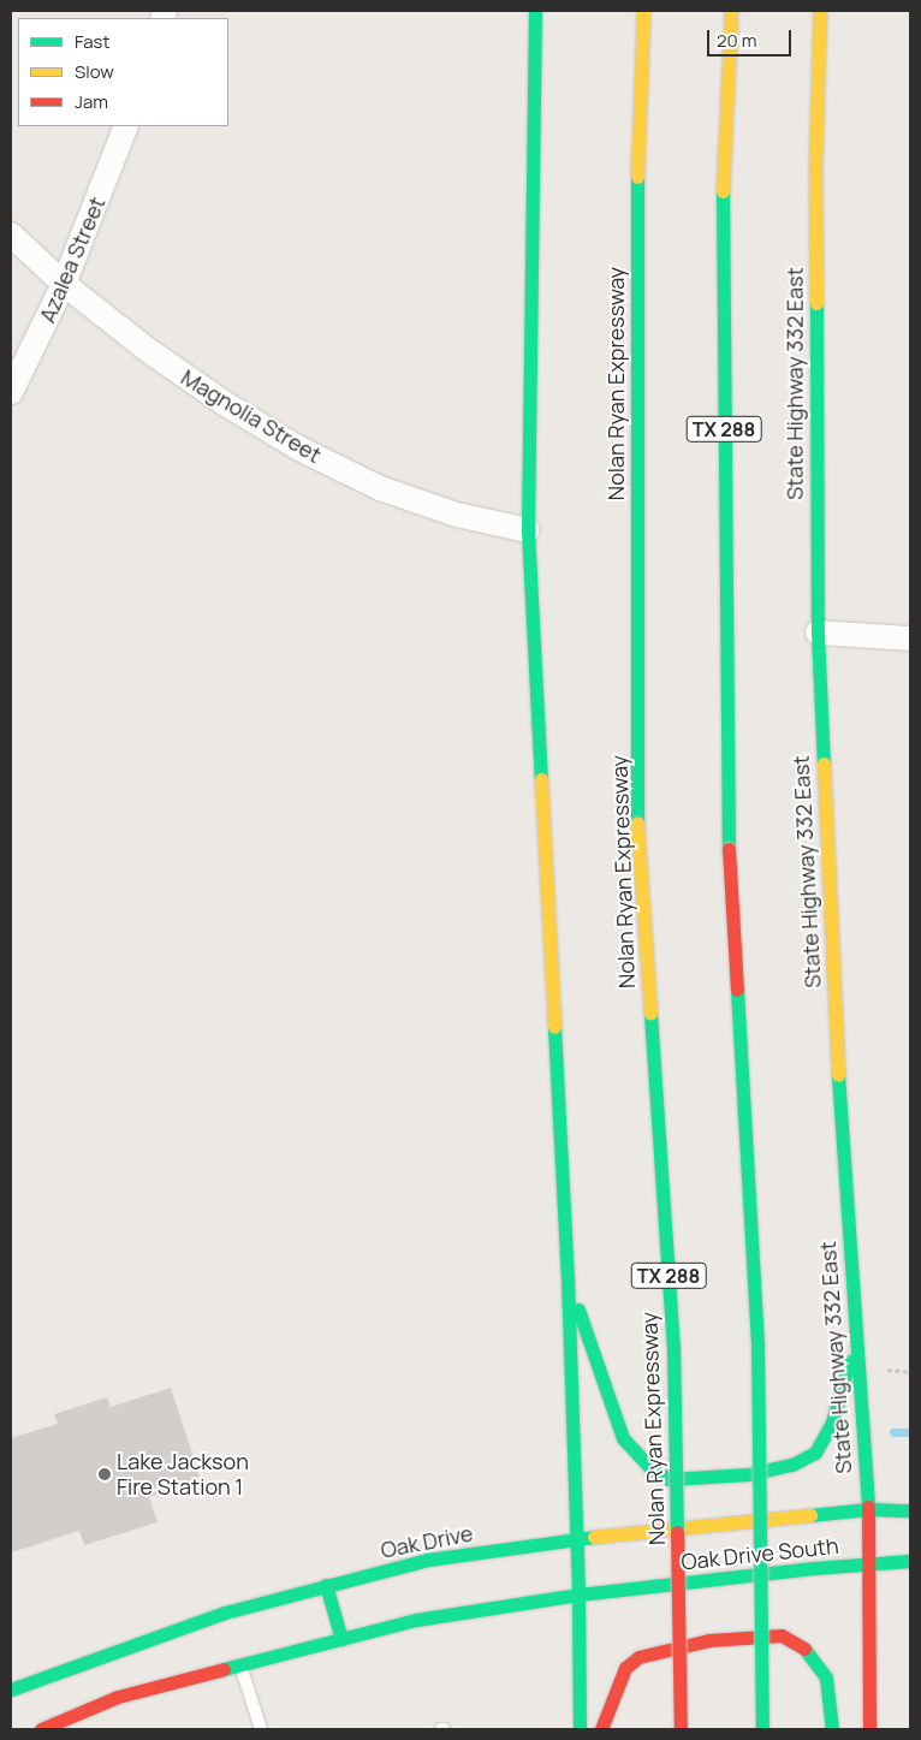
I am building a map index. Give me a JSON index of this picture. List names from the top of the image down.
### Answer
{
  "streets": {
    "main road": [
      "Nolan Ryan Expressway",
      "State Highway 332 East",
      "TX 288",
      "Oak Drive",
      "Oak Drive South"
    ],
    "street": ["Azalea Street", "Magnolia Street"]
  },
  "crossings": [
    ["Azalea Street", "Magnolia Street"],
    ["State Highway 332 East", "Oak Drive"],
    ["State Highway 332 East", "Oak Drive South"]
  ],
  "places": ["Lake Jackson Fire Station 1"],
  "legend": ["Fast", "Slow", "Jam"],
  "scale_bar": "20 m"
}
